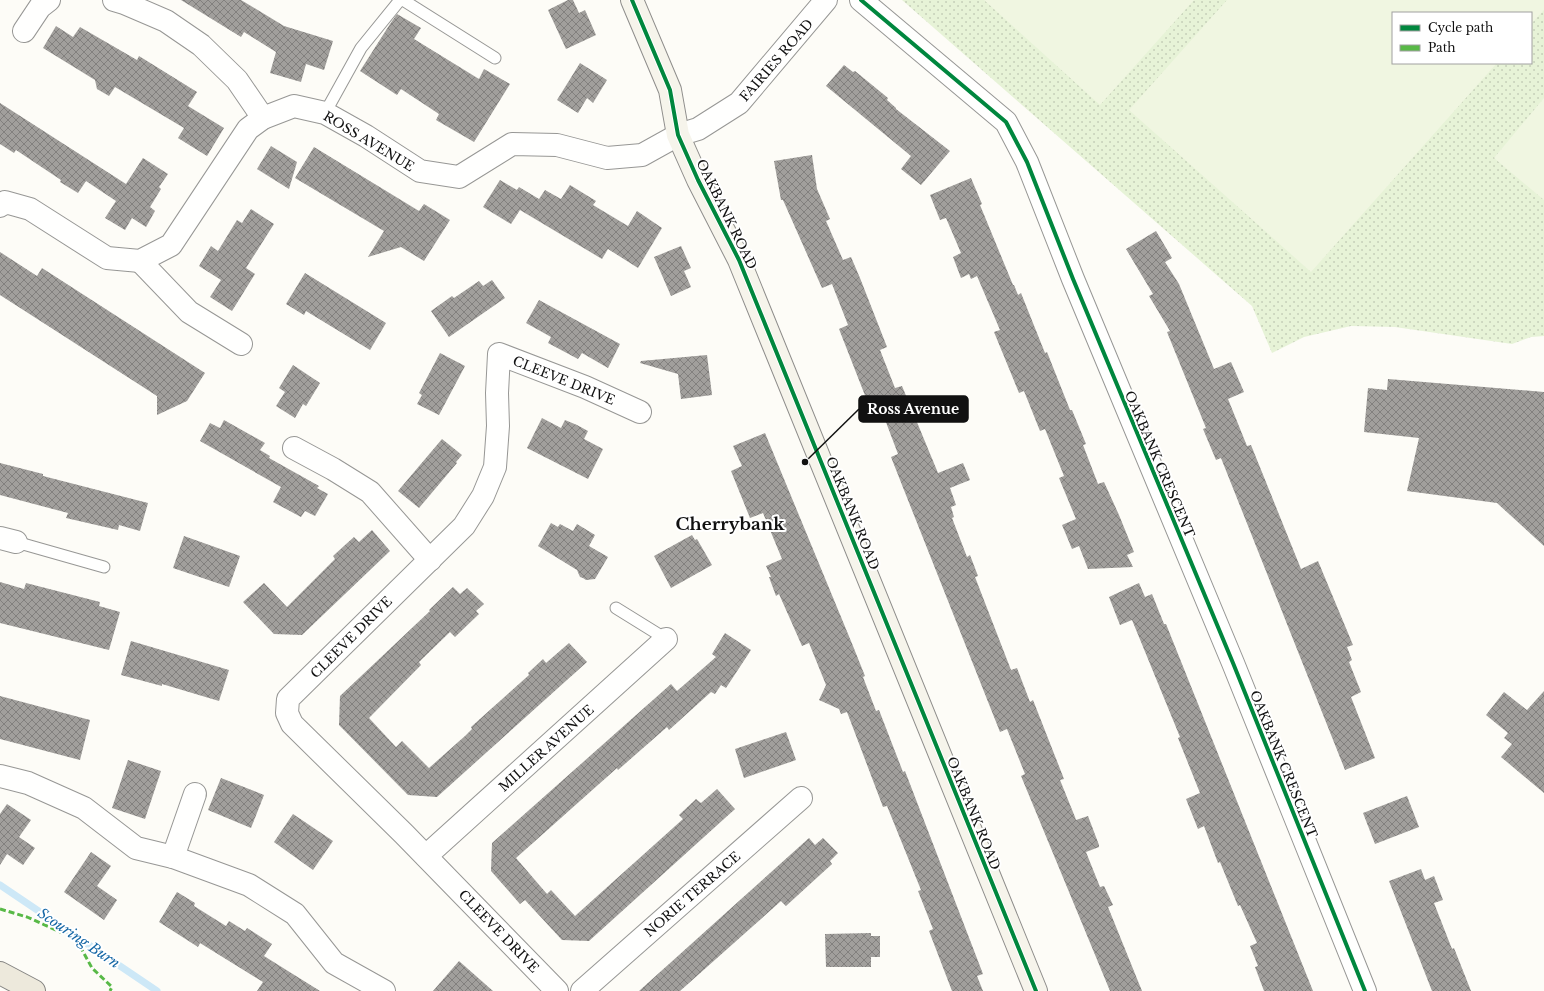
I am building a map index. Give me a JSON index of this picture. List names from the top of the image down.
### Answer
{
  "streets": {
    "street": [
      "FAIRIES ROAD",
      "ROSS AVENUE",
      "OAKBANK ROAD",
      "CLEEVE DRIVE",
      "OAKBANK CRESCENT",
      "MILLER AVENUE",
      "NORIE TERRACE"
    ]
  },
  "crossings": [
    ["FAIRIES ROAD", "ROSS AVENUE"],
    ["FAIRIES ROAD", "OAKBANK ROAD"],
    ["ROSS AVENUE", "OAKBANK ROAD"],
    ["CLEEVE DRIVE", "MILLER AVENUE"]
  ],
  "districts": ["Cherrybank"],
  "water": ["Scouring Burn"],
  "places": ["Ross Avenue"],
  "legend": ["Cycle path", "Path"]
}
